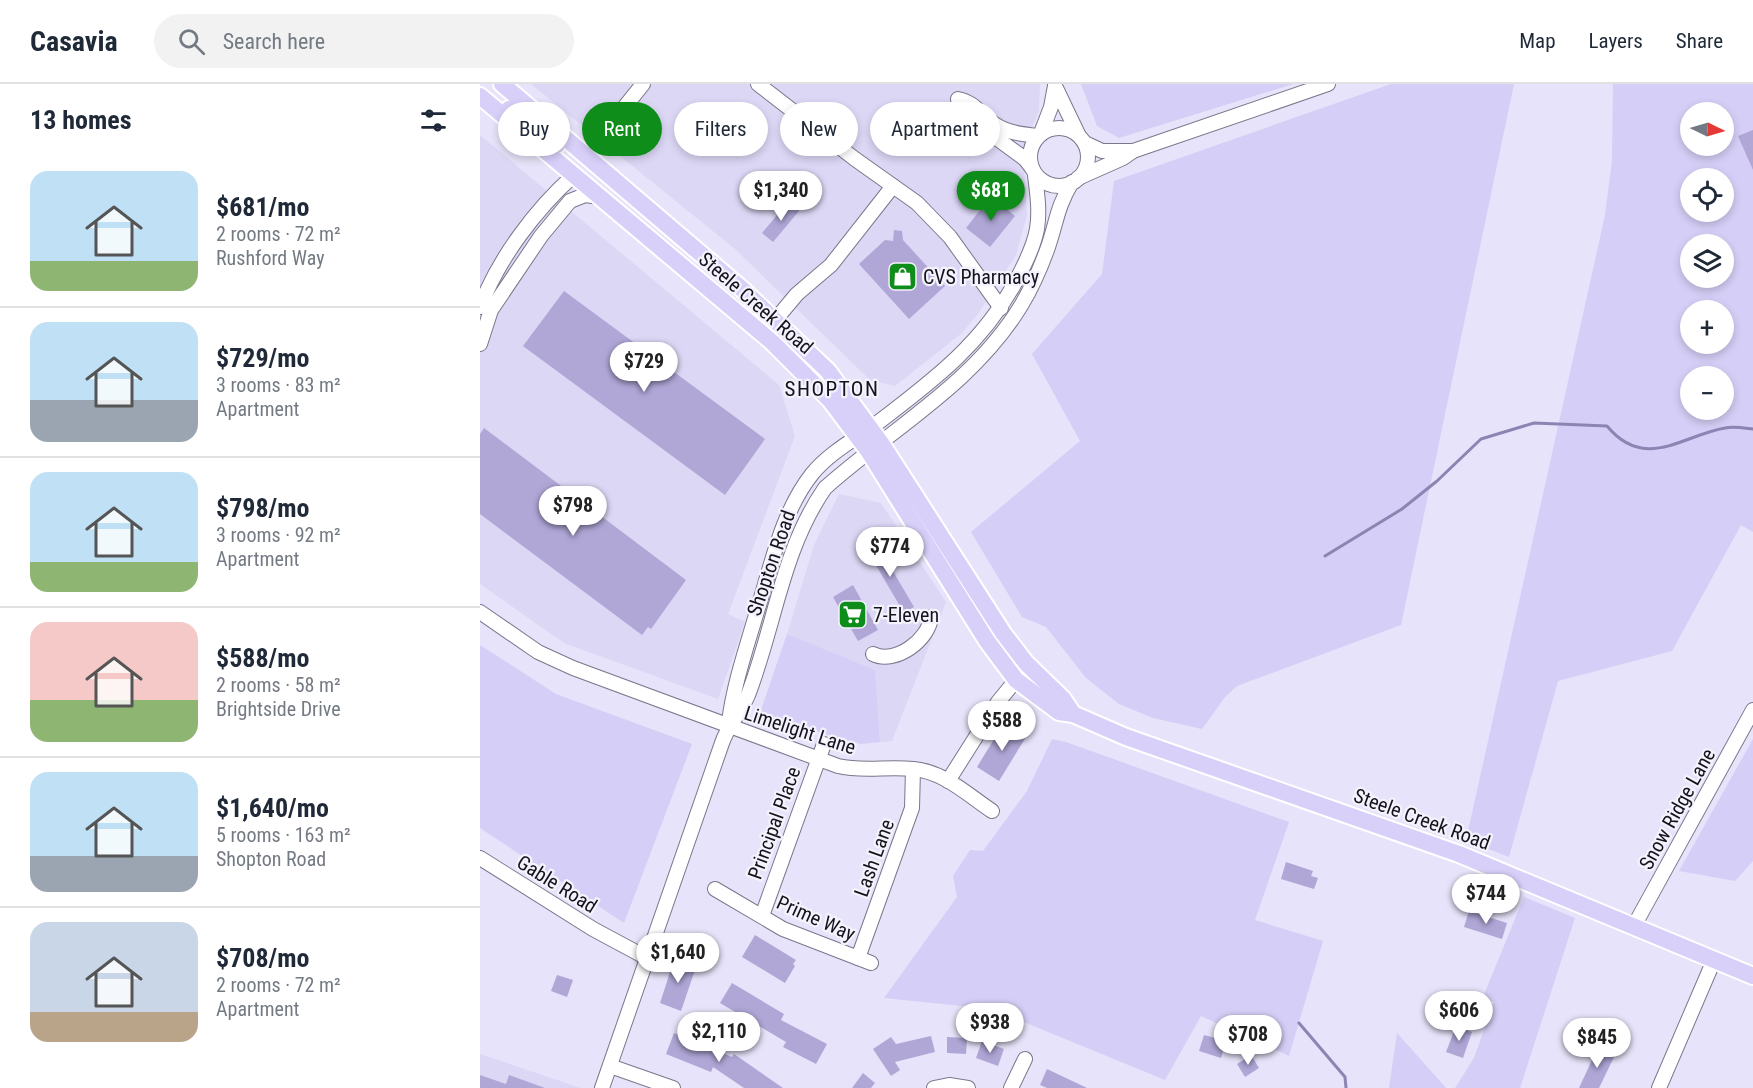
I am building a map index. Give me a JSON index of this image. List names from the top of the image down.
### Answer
{
  "streets": {
    "main road": ["Steele Creek Road"],
    "street": [
      "Shopton Road",
      "Limelight Lane",
      "Snow Ridge Lane",
      "Principal Place",
      "Lash Lane",
      "Gable Road",
      "Prime Way"
    ]
  },
  "crossings": [
    ["Steele Creek Road", "Shopton Road"],
    ["Steele Creek Road", "Snow Ridge Lane"],
    ["Shopton Road", "Limelight Lane"],
    ["Shopton Road", "Gable Road"],
    ["Limelight Lane", "Principal Place"],
    ["Limelight Lane", "Lash Lane"],
    ["Principal Place", "Prime Way"],
    ["Lash Lane", "Prime Way"]
  ],
  "districts": ["SHOPTON"],
  "places": {
    "shop": ["CVS Pharmacy"],
    "supermarket": ["7-Eleven"]
  },
  "north": "right",
  "page": {
    "header": "Casavia",
    "search": "Search here",
    "nav": ["Map", "Layers", "Share"],
    "heading": "13 homes",
    "map_buttons": ["+", "−"],
    "chip": [
      "Buy",
      "Rent",
      "Filters",
      "New",
      "Apartment"
    ],
    "list": [
      {
        "name": "$681/mo",
        "note": "2 rooms · 72 m² · Rushford Way"
      },
      {
        "name": "$729/mo",
        "note": "3 rooms · 83 m² · Apartment"
      },
      {
        "name": "$798/mo",
        "note": "3 rooms · 92 m² · Apartment"
      },
      {
        "name": "$588/mo",
        "note": "2 rooms · 58 m² · Brightside Drive"
      },
      {
        "name": "$1,640/mo",
        "note": "5 rooms · 163 m² · Shopton Road"
      },
      {
        "name": "$708/mo",
        "note": "2 rooms · 72 m² · Apartment"
      }
    ],
    "price": [
      "$1,340",
      "$681",
      "$729",
      "$798",
      "$774",
      "$588",
      "$744",
      "$1,640",
      "$606",
      "$938",
      "$2,110",
      "$708",
      "$845"
    ]
  }
}
